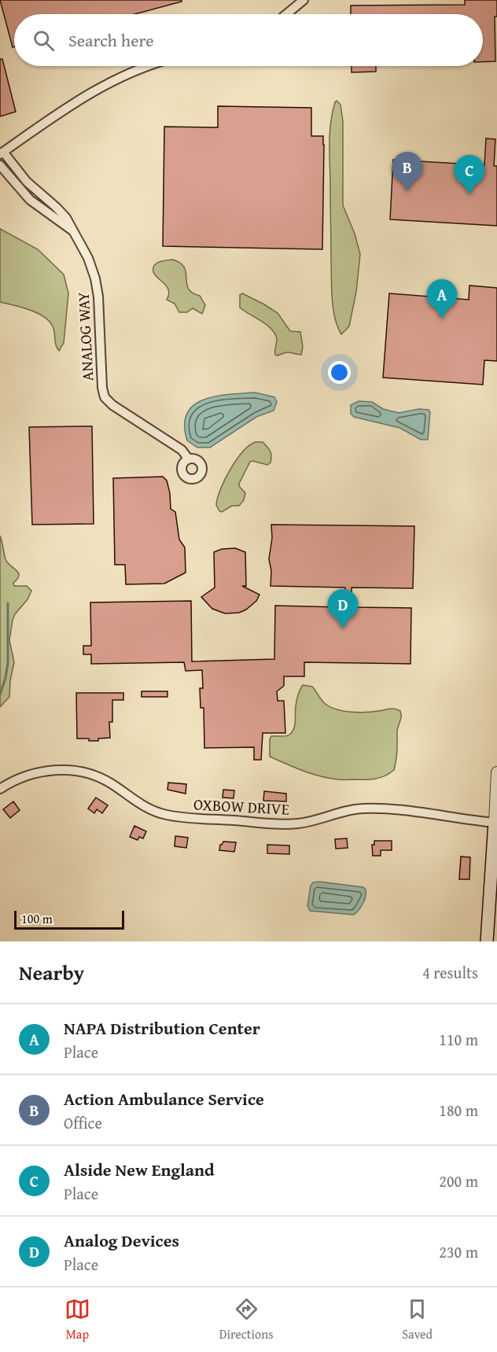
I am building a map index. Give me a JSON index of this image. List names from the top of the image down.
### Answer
{
  "streets": {
    "street": ["ANALOG WAY", "OXBOW DRIVE"]
  },
  "scale_bar": "100 m",
  "page": {
    "search": "Search here",
    "pins": [
      "B",
      "C",
      "A",
      "D"
    ],
    "scale": "100 m",
    "heading": ["Nearby", "4 results"],
    "list": [
      {
        "mark": "A",
        "name": "NAPA Distribution Center",
        "note": "Place",
        "value": "110 m"
      },
      {
        "mark": "B",
        "name": "Action Ambulance Service",
        "note": "Office",
        "value": "180 m"
      },
      {
        "mark": "C",
        "name": "Alside New England",
        "note": "Place",
        "value": "200 m"
      },
      {
        "mark": "D",
        "name": "Analog Devices",
        "note": "Place",
        "value": "230 m"
      }
    ],
    "nav": ["Map", "Directions", "Saved"]
  }
}
